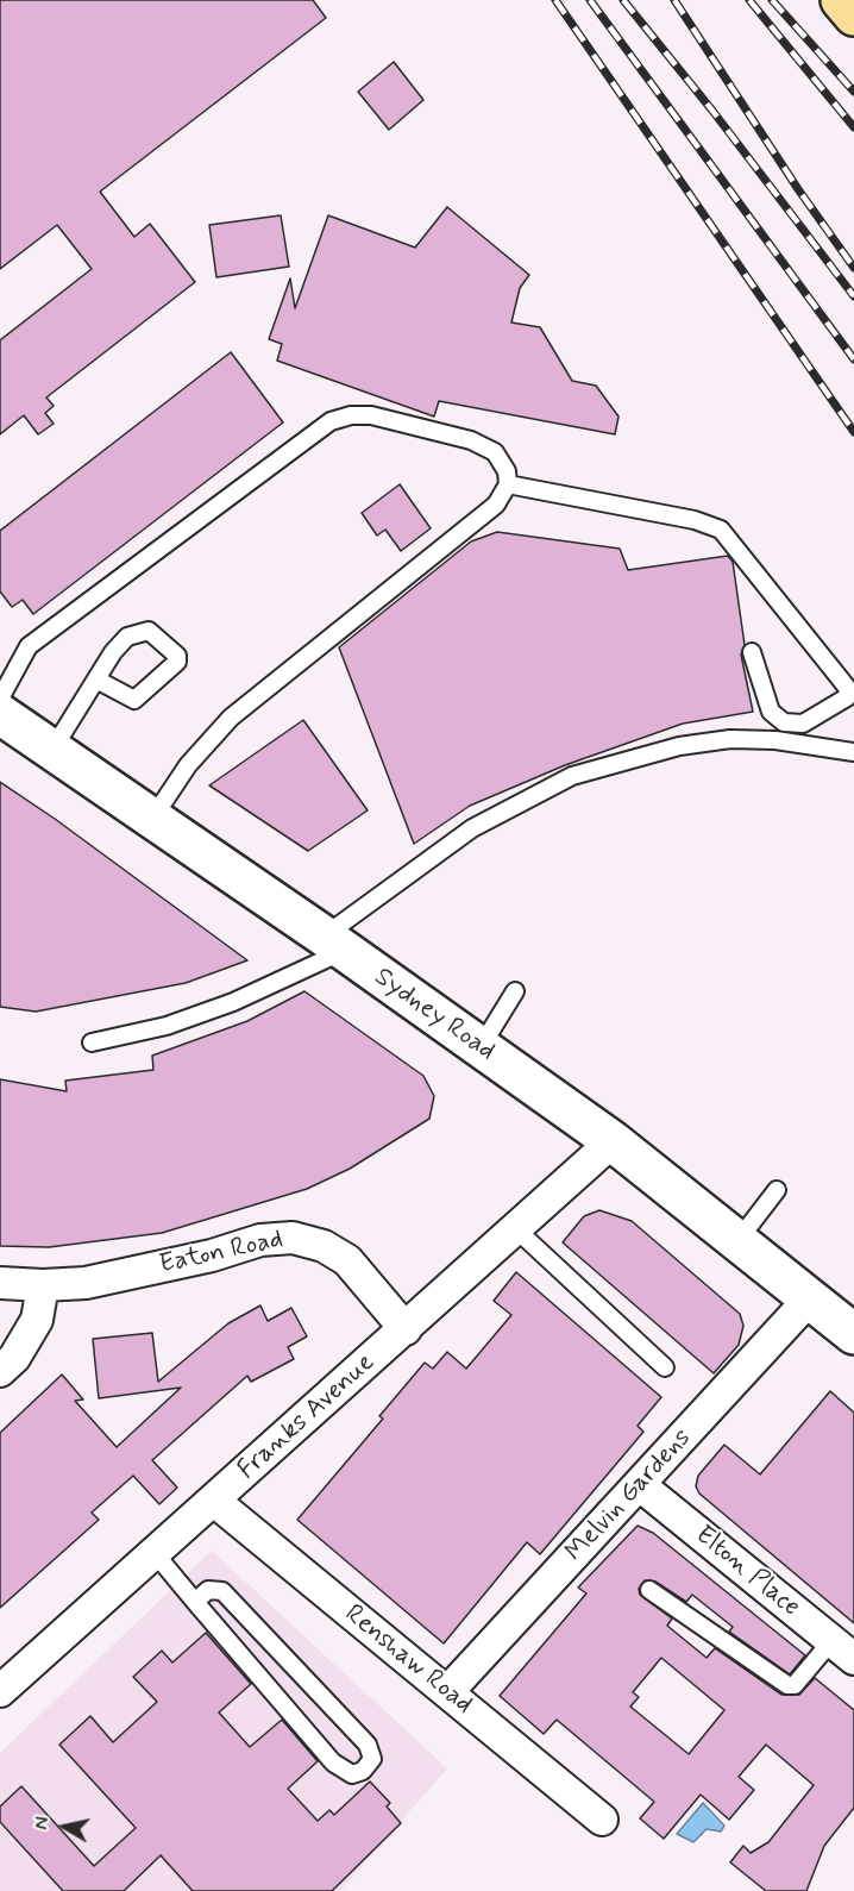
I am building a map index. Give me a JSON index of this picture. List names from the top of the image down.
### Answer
{
  "streets": {
    "main road": ["Sydney Road"],
    "street": [
      "Eaton Road",
      "Franks Avenue",
      "Melvin Gardens",
      "Elton Place",
      "Renshaw Road"
    ]
  },
  "crossings": [
    ["Sydney Road", "Franks Avenue"],
    ["Sydney Road", "Melvin Gardens"],
    ["Eaton Road", "Franks Avenue"],
    ["Franks Avenue", "Renshaw Road"],
    ["Melvin Gardens", "Elton Place"],
    ["Melvin Gardens", "Renshaw Road"]
  ],
  "north": "left"
}
